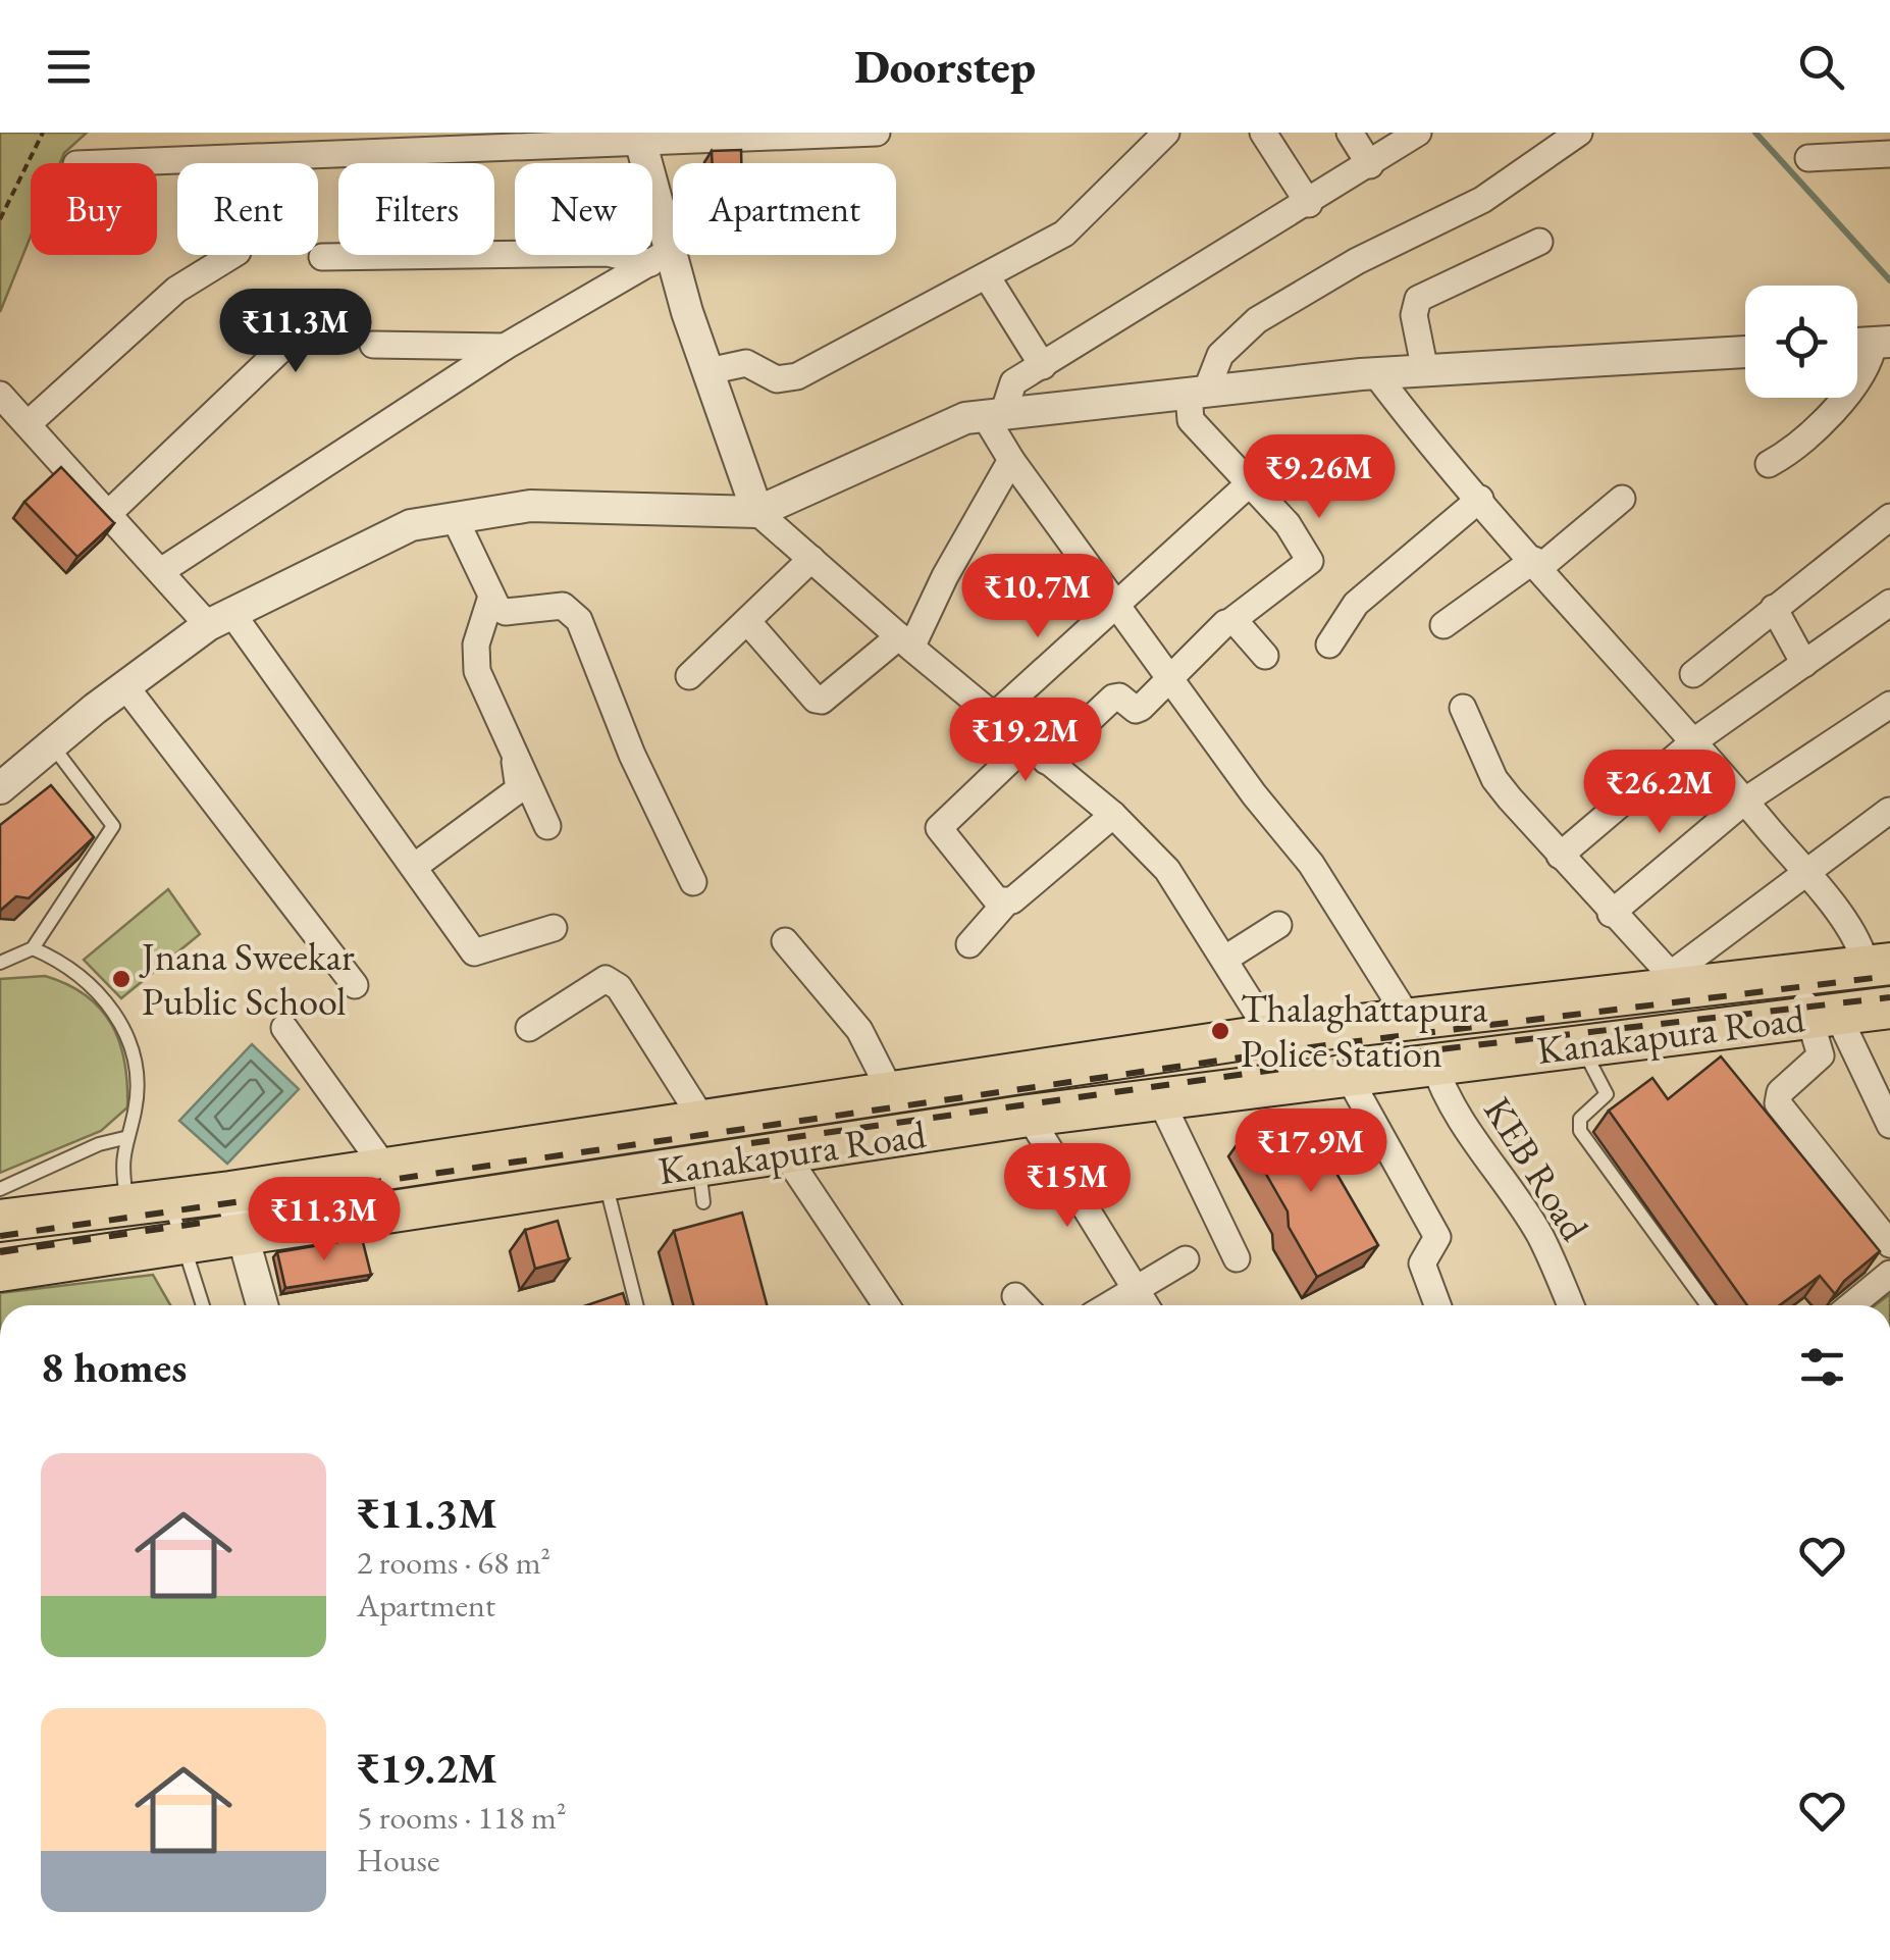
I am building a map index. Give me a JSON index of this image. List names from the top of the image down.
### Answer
{
  "streets": {
    "highway": ["Kanakapura Road"],
    "street": ["KEB Road"]
  },
  "crossings": [
    ["Kanakapura Road", "KEB Road"]
  ],
  "places": ["Jnana Sweekar Public School", "Thalaghattapura Police Station"],
  "page": {
    "header": "Doorstep",
    "chip": [
      "Buy",
      "Rent",
      "Filters",
      "New",
      "Apartment"
    ],
    "price": [
      "₹11.3M",
      "₹9.26M",
      "₹10.7M",
      "₹19.2M",
      "₹26.2M",
      "₹17.9M",
      "₹15M",
      "₹11.3M"
    ],
    "heading": "8 homes",
    "list": [
      {
        "name": "₹11.3M",
        "note": "2 rooms · 68 m² · Apartment"
      },
      {
        "name": "₹19.2M",
        "note": "5 rooms · 118 m² · House"
      }
    ]
  }
}
